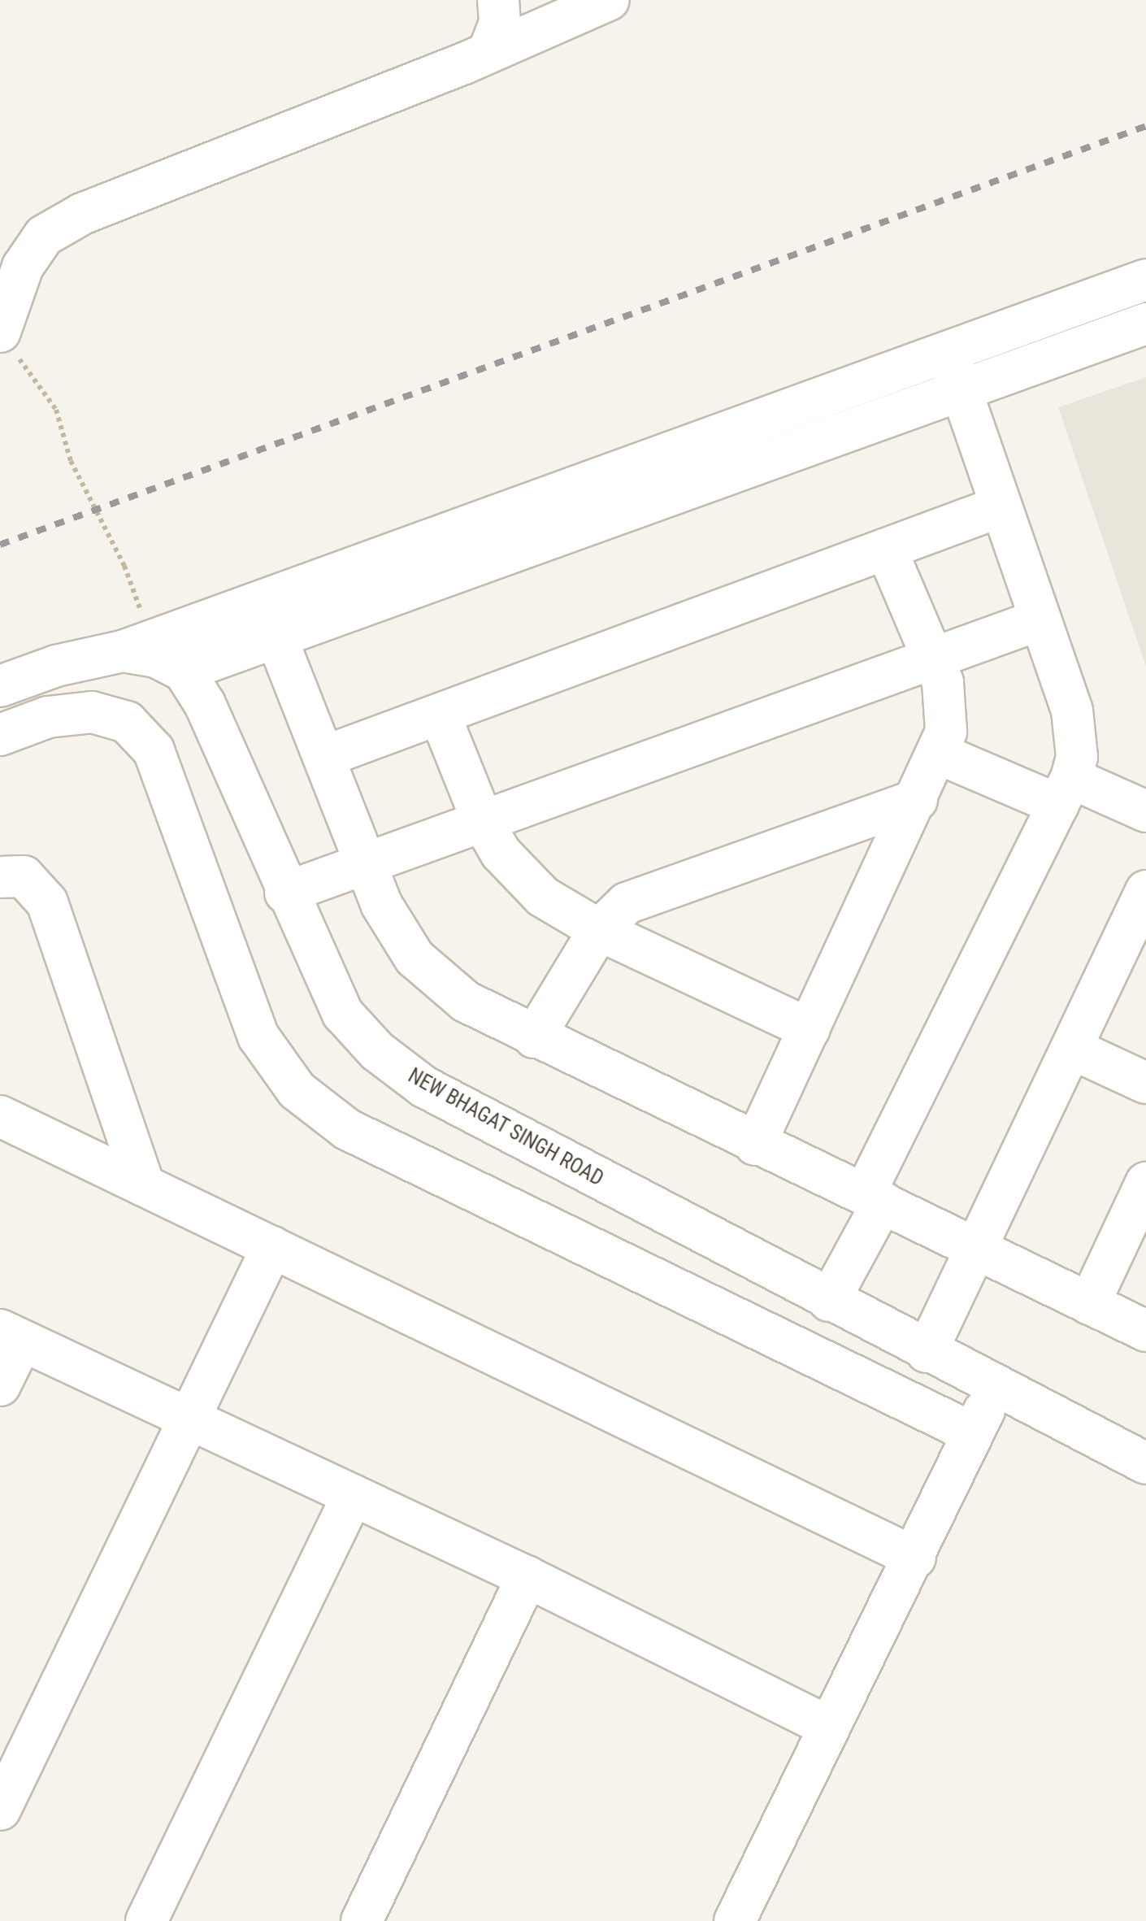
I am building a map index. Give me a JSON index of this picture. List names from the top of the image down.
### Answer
{
  "streets": {
    "street": ["NEW BHAGAT SINGH ROAD"]
  }
}
